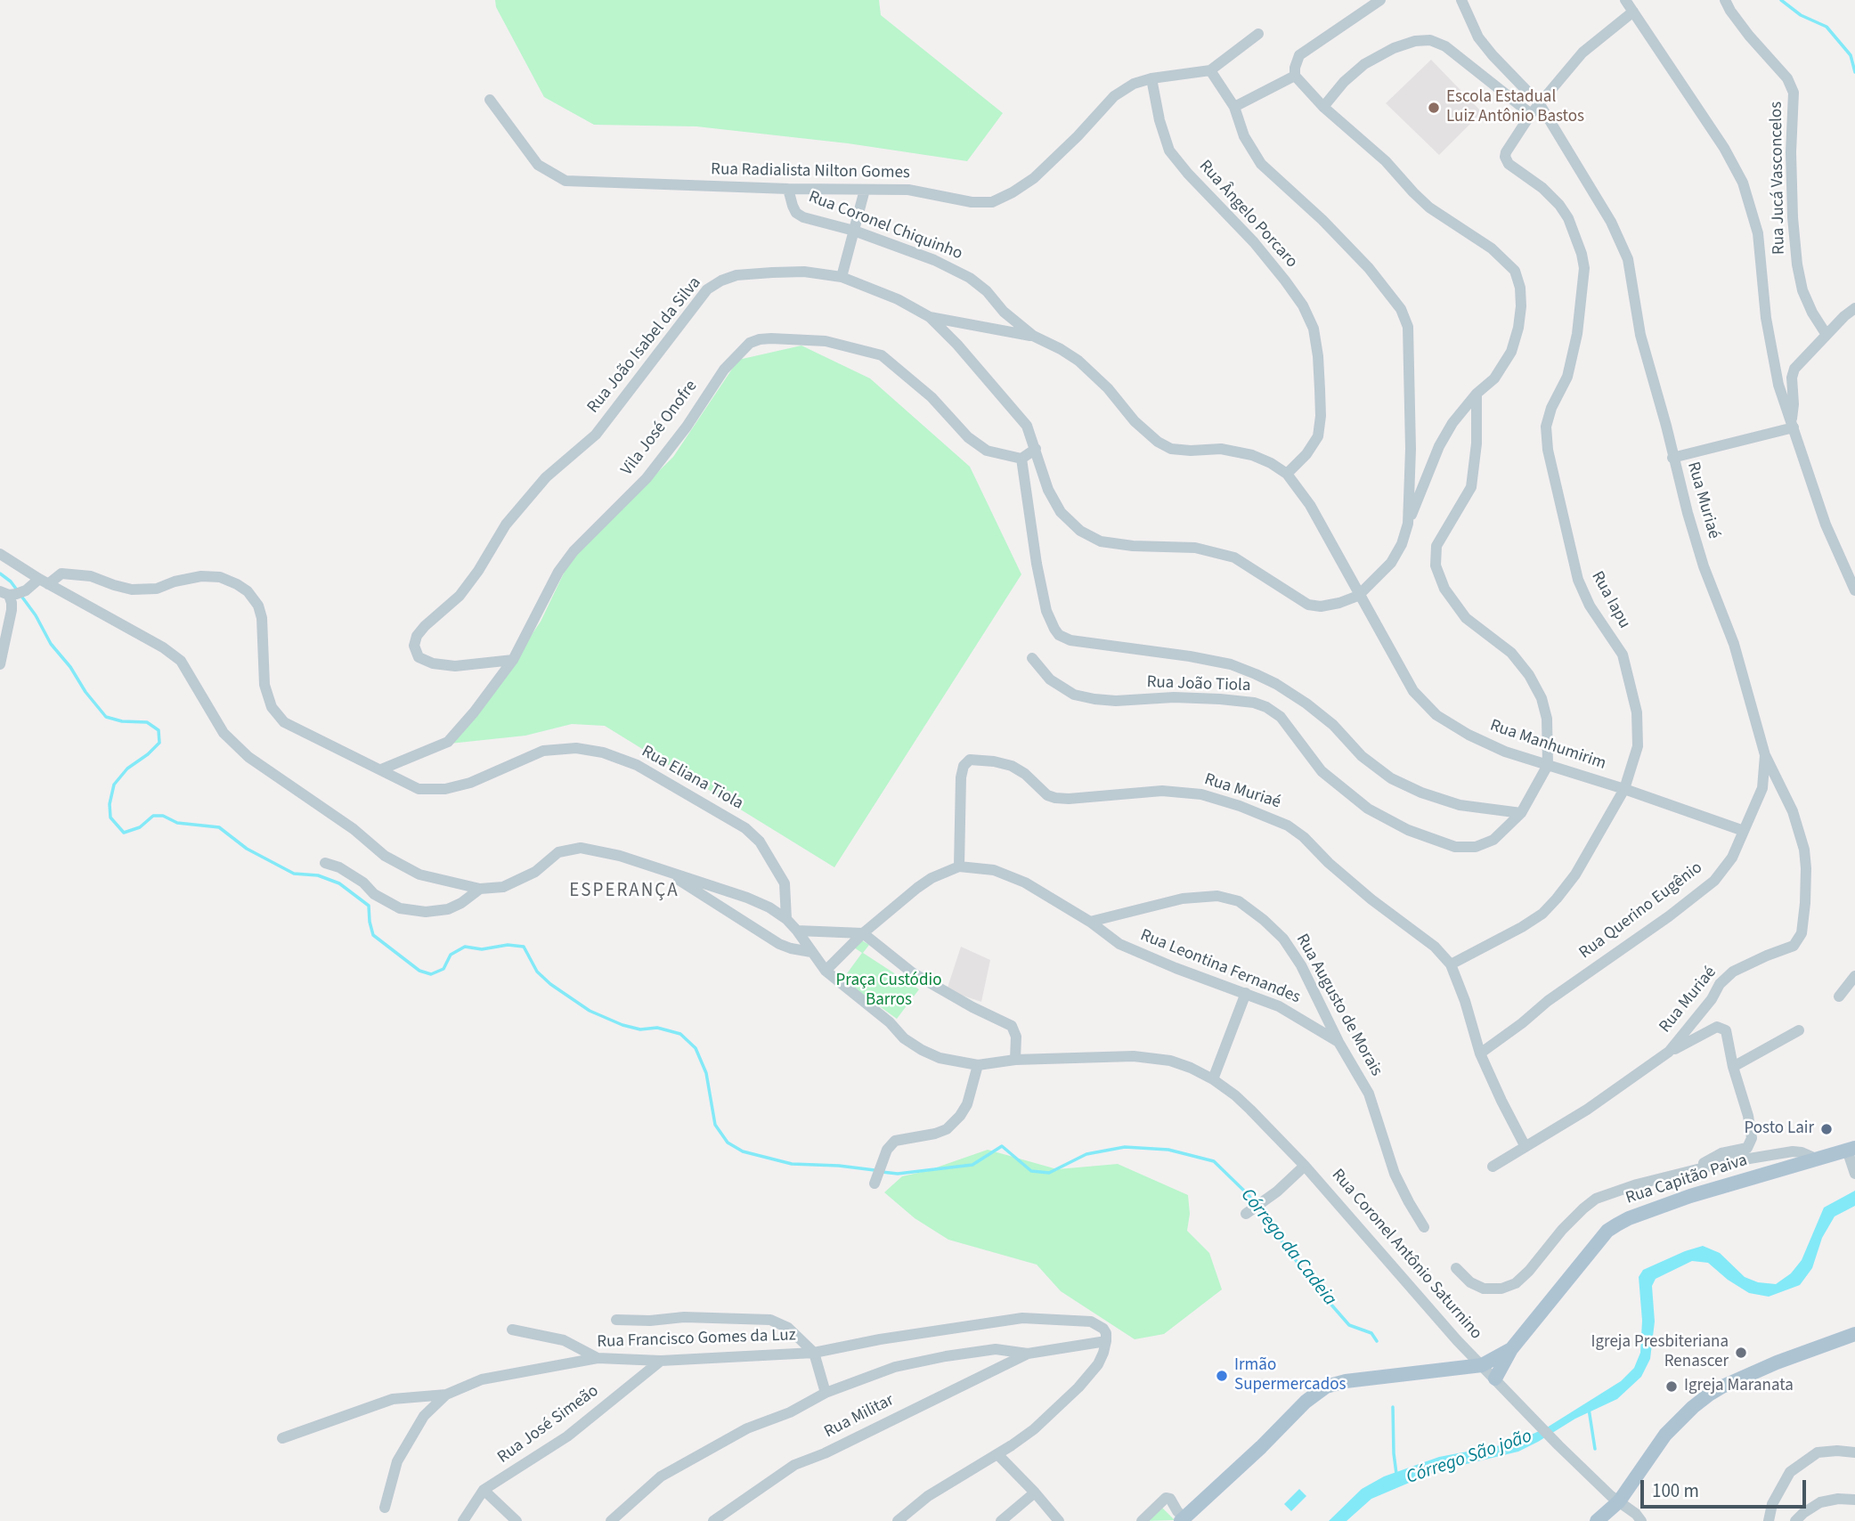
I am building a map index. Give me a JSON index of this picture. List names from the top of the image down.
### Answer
{
  "streets": {
    "main road": ["Rua Capitão Paiva"],
    "street": [
      "Rua Radialista Nilton Gomes",
      "Rua Jucá Vasconcelos",
      "Rua Ângelo Porcaro",
      "Rua Coronel Chiquinho",
      "Rua João Isabel da Silva",
      "Vila José Onofre",
      "Rua Muriaé",
      "Rua Iapu",
      "Rua João Tiola",
      "Rua Manhumirim",
      "Rua Eliana Tiola",
      "Rua Querino Eugênio",
      "Rua Leontina Fernandes",
      "Rua Augusto de Morais",
      "Rua Coronel Antônio Saturnino",
      "Rua Francisco Gomes da Luz",
      "Rua Militar",
      "Rua José Simeão"
    ]
  },
  "crossings": [
    ["Rua Radialista Nilton Gomes", "Rua Ângelo Porcaro"],
    ["Rua Radialista Nilton Gomes", "Rua Coronel Chiquinho"],
    ["Rua Ângelo Porcaro", "Rua Coronel Chiquinho"],
    ["Rua Ângelo Porcaro", "Rua Manhumirim"],
    ["Rua Coronel Chiquinho", "Rua Manhumirim"],
    ["Rua João Isabel da Silva", "Vila José Onofre"],
    ["Vila José Onofre", "Rua Eliana Tiola"],
    ["Rua Muriaé", "Rua Iapu"],
    ["Rua Muriaé", "Rua Querino Eugênio"],
    ["Rua Iapu", "Rua Manhumirim"],
    ["Rua João Tiola", "Rua Manhumirim"],
    ["Rua Manhumirim", "Rua Querino Eugênio"],
    ["Rua Eliana Tiola", "Rua Coronel Antônio Saturnino"],
    ["Rua Leontina Fernandes", "Rua Augusto de Morais"],
    ["Rua Francisco Gomes da Luz", "Rua José Simeão"]
  ],
  "districts": ["ESPERANÇA"],
  "water": ["Córrego da Cadeia", "Córrego São joão"],
  "parks": ["Praça Custódio Barros"],
  "places": [
    "Escola Estadual Luiz Antônio Bastos",
    "Posto Lair",
    "Igreja Presbiteriana Renascer",
    "Irmão Supermercados",
    "Igreja Maranata"
  ],
  "scale_bar": "100 m"
}
